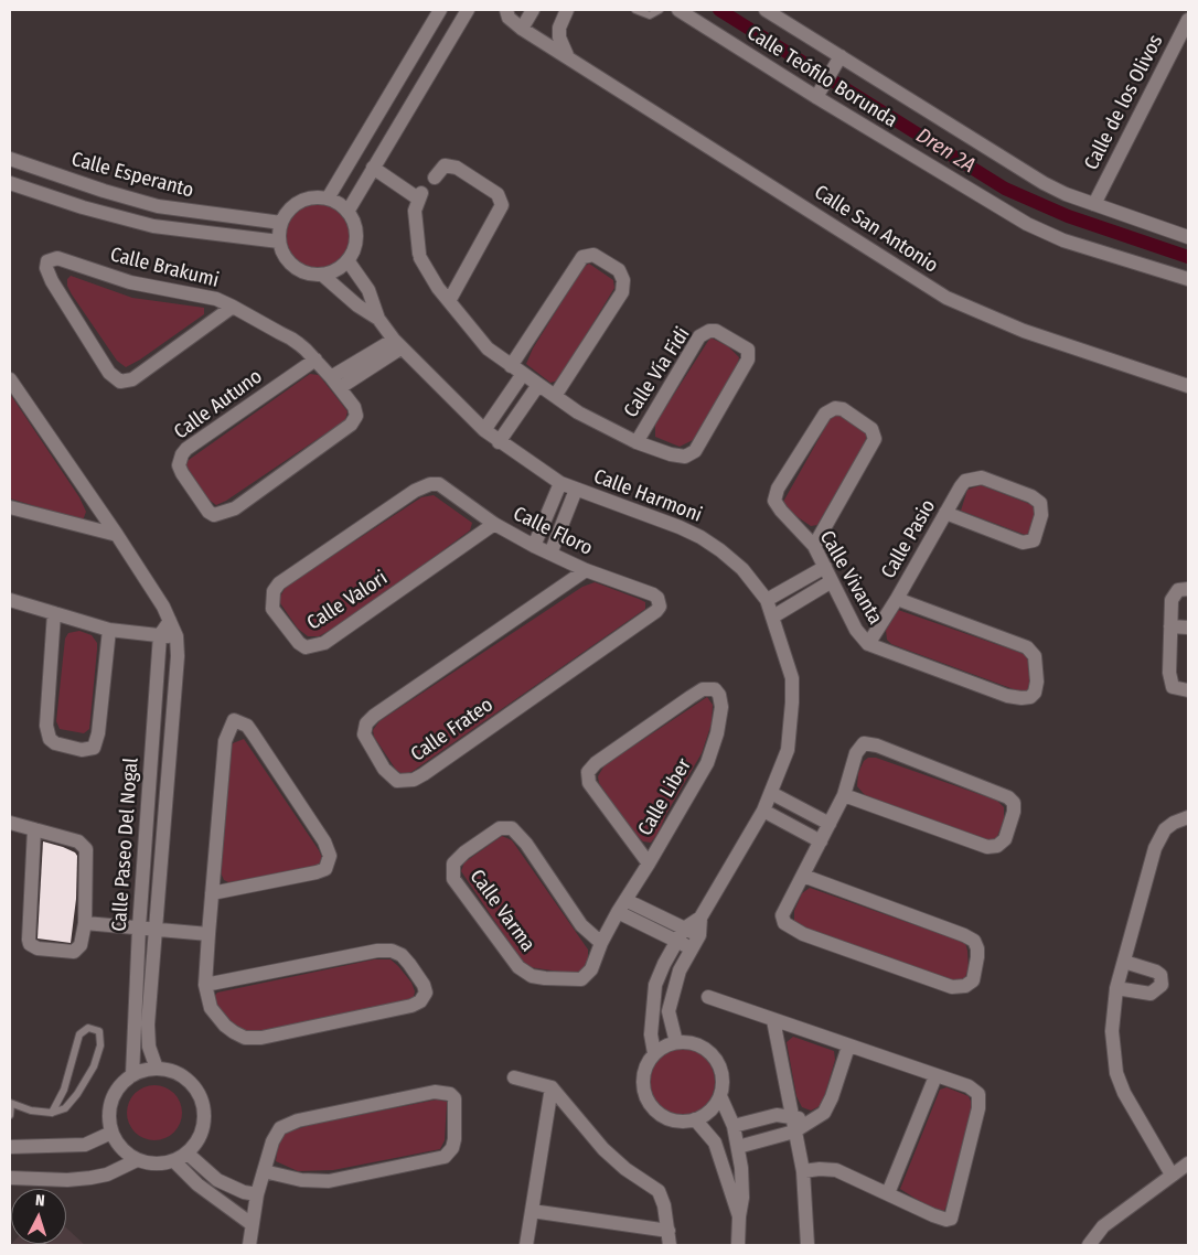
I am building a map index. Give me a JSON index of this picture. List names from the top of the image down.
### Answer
{
  "streets": {
    "street": [
      "Calle Teófilo Borunda",
      "Calle de los Olivos",
      "Calle Esperanto",
      "Calle San Antonio",
      "Calle Brakumi",
      "Calle Vía Fidi",
      "Calle Autuno",
      "Calle Harmoni",
      "Calle Floro",
      "Calle Pasio",
      "Calle Vivanta",
      "Calle Valori",
      "Calle Frateo",
      "Calle Liber",
      "Calle Paseo Del Nogal",
      "Calle Varma"
    ]
  },
  "crossings": [
    ["Calle Teófilo Borunda", "Calle de los Olivos"],
    ["Calle Esperanto", "Calle Harmoni"],
    ["Calle Brakumi", "Calle Autuno"],
    ["Calle Floro", "Calle Valori"],
    ["Calle Floro", "Calle Frateo"],
    ["Calle Pasio", "Calle Vivanta"],
    ["Calle Liber", "Calle Varma"]
  ],
  "water": ["Dren 2A"],
  "north": "top"
}
